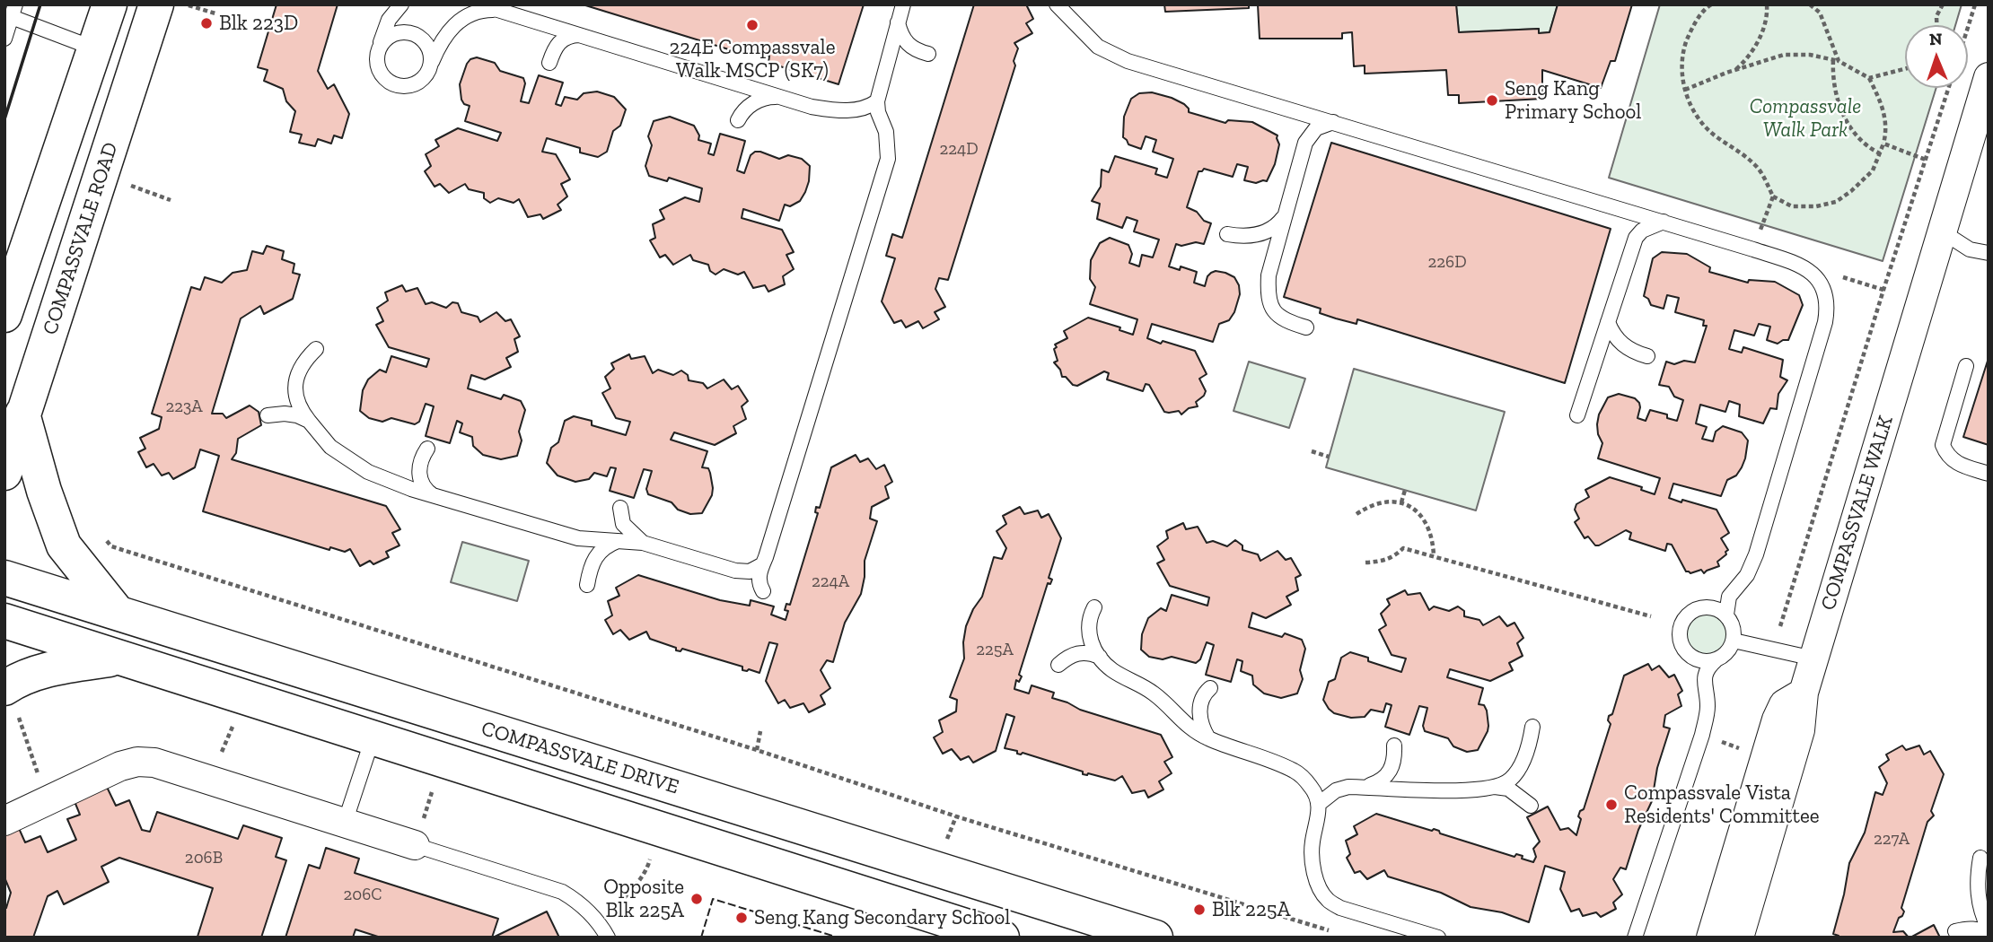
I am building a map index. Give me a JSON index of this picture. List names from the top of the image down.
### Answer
{
  "streets": {
    "street": ["COMPASSVALE ROAD", "COMPASSVALE WALK", "COMPASSVALE DRIVE"]
  },
  "parks": ["Compassvale Walk Park"],
  "places": [
    "Blk 223D",
    "224E Compassvale Walk MSCP (SK7)",
    "Seng Kang Primary School",
    "Compassvale Vista Residents' Committee",
    "Opposite Blk 225A",
    "Blk 225A",
    "Seng Kang Secondary School"
  ],
  "house_numbers": [
    "224D",
    "226D",
    "223A",
    "224A",
    "225A",
    "227A",
    "206B",
    "206C"
  ],
  "north": "top"
}
